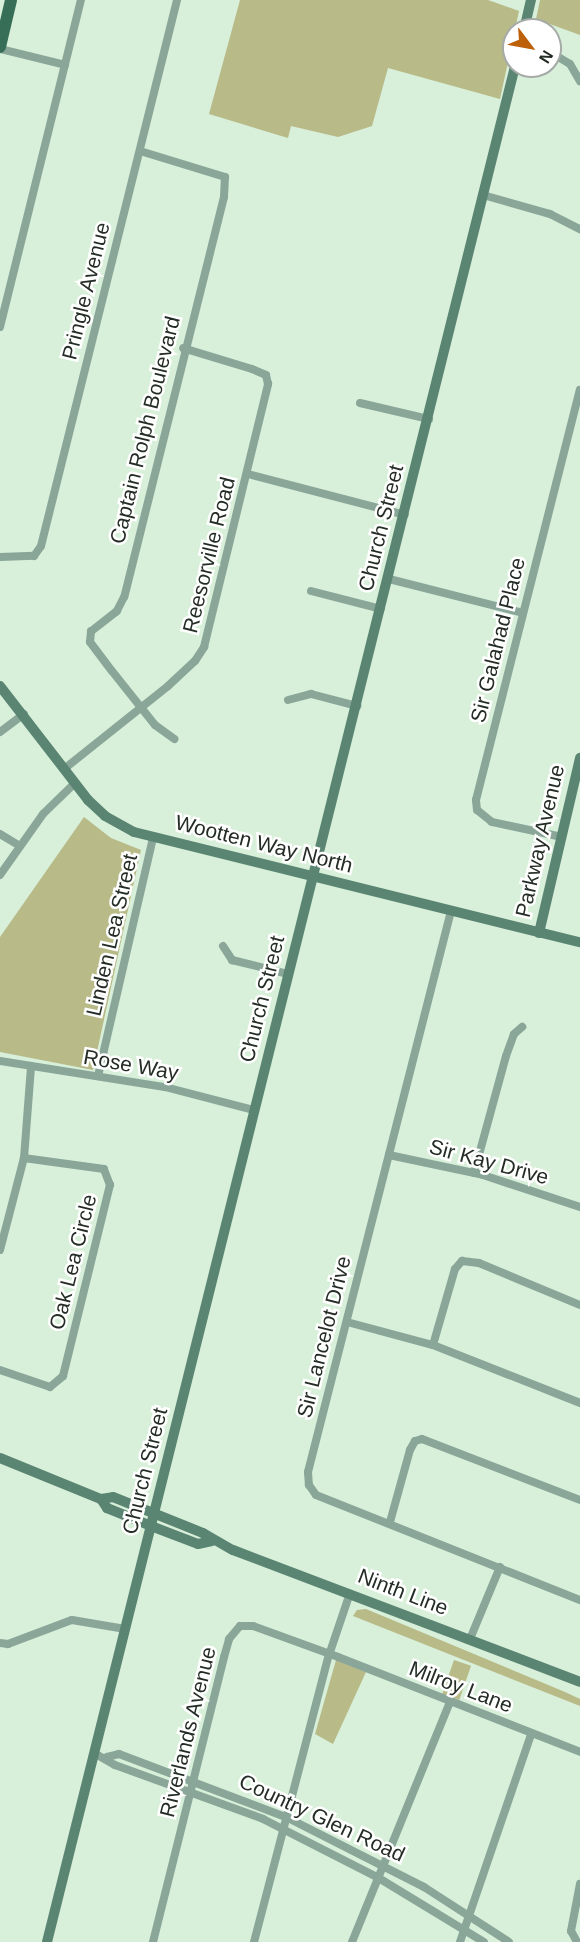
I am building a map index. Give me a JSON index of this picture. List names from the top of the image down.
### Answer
{
  "streets": {
    "street": [
      "Pringle Avenue",
      "Captain Rolph Boulevard",
      "Church Street",
      "Reesorville Road",
      "Sir Galahad Place",
      "Parkway Avenue",
      "Wootten Way North",
      "Linden Lea Street",
      "Rose Way",
      "Sir Kay Drive",
      "Oak Lea Circle",
      "Sir Lancelot Drive",
      "Ninth Line",
      "Milroy Lane",
      "Riverlands Avenue",
      "Country Glen Road"
    ]
  },
  "crossings": [
    ["Pringle Avenue", "Captain Rolph Boulevard"],
    ["Captain Rolph Boulevard", "Reesorville Road"],
    ["Church Street", "Wootten Way North"],
    ["Church Street", "Rose Way"],
    ["Church Street", "Ninth Line"],
    ["Church Street", "Country Glen Road"],
    ["Reesorville Road", "Wootten Way North"],
    ["Sir Galahad Place", "Parkway Avenue"],
    ["Parkway Avenue", "Wootten Way North"],
    ["Wootten Way North", "Linden Lea Street"],
    ["Wootten Way North", "Sir Lancelot Drive"],
    ["Linden Lea Street", "Rose Way"],
    ["Sir Kay Drive", "Sir Lancelot Drive"],
    ["Milroy Lane", "Riverlands Avenue"],
    ["Riverlands Avenue", "Country Glen Road"]
  ],
  "north": "bottom right"
}
